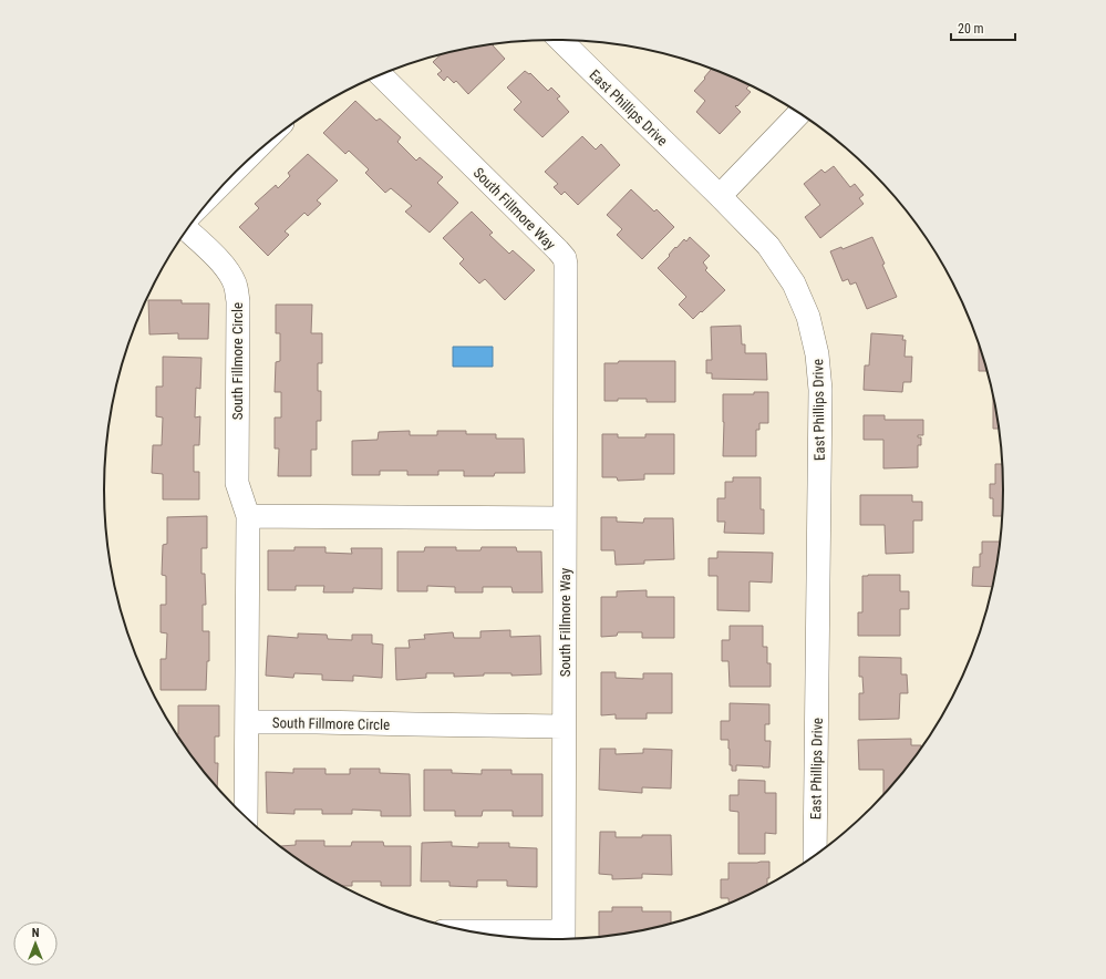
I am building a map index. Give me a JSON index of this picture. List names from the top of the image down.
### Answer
{
  "streets": {
    "street": ["East Phillips Drive", "South Fillmore Way", "South Fillmore Circle"]
  },
  "crossings": [
    ["South Fillmore Way", "South Fillmore Circle"]
  ],
  "scale_bar": "20 m",
  "north": "top"
}
